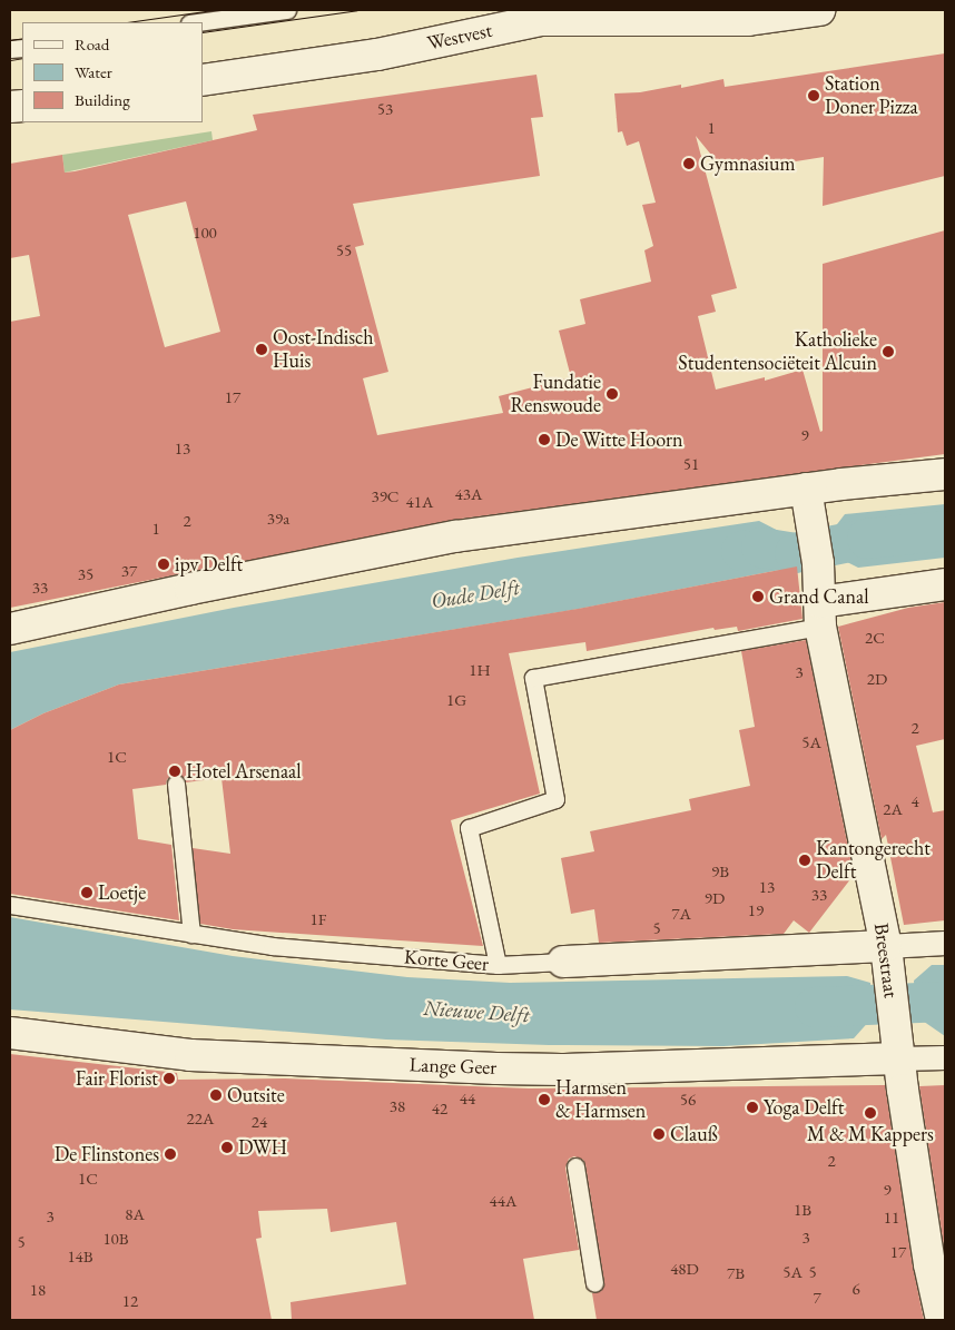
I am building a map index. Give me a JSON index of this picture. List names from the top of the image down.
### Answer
{
  "streets": {
    "street": [
      "Westvest",
      "Korte Geer",
      "Breestraat",
      "Lange Geer"
    ]
  },
  "crossings": [
    ["Korte Geer", "Breestraat"],
    ["Breestraat", "Lange Geer"]
  ],
  "water": ["Oude Delft", "Nieuwe Delft"],
  "places": [
    "Station Doner Pizza",
    "Gymnasium",
    "Oost-Indisch Huis",
    "Katholieke Studentensociëteit Alcuin",
    "Fundatie Renswoude",
    "De Witte Hoorn",
    "ipv Delft",
    "Grand Canal",
    "Hotel Arsenaal",
    "Kantongerecht Delft",
    "Loetje",
    "Fair Florist",
    "Outsite",
    "Harmsen & Harmsen",
    "Yoga Delft",
    "M & M Kappers",
    "Clauß",
    "DWH",
    "De Flinstones"
  ],
  "house_numbers": [
    "53",
    "1",
    "100",
    "55",
    "17",
    "9",
    "13",
    "51",
    "43A",
    "39C",
    "41A",
    "39a",
    "2",
    "1",
    "37",
    "35",
    "33",
    "2C",
    "1H",
    "3",
    "2D",
    "1G",
    "2",
    "5A",
    "1C",
    "4",
    "2A",
    "9B",
    "13",
    "33",
    "9D",
    "19",
    "7A",
    "1F",
    "5",
    "44",
    "56",
    "38",
    "42",
    "22A",
    "24",
    "2",
    "1C",
    "9",
    "44A",
    "1B",
    "8A",
    "3",
    "11",
    "3",
    "10B",
    "5",
    "17",
    "14B",
    "48D",
    "5A",
    "5",
    "7B",
    "6",
    "18",
    "7",
    "12"
  ],
  "legend": ["Road", "Water", "Building"]
}
